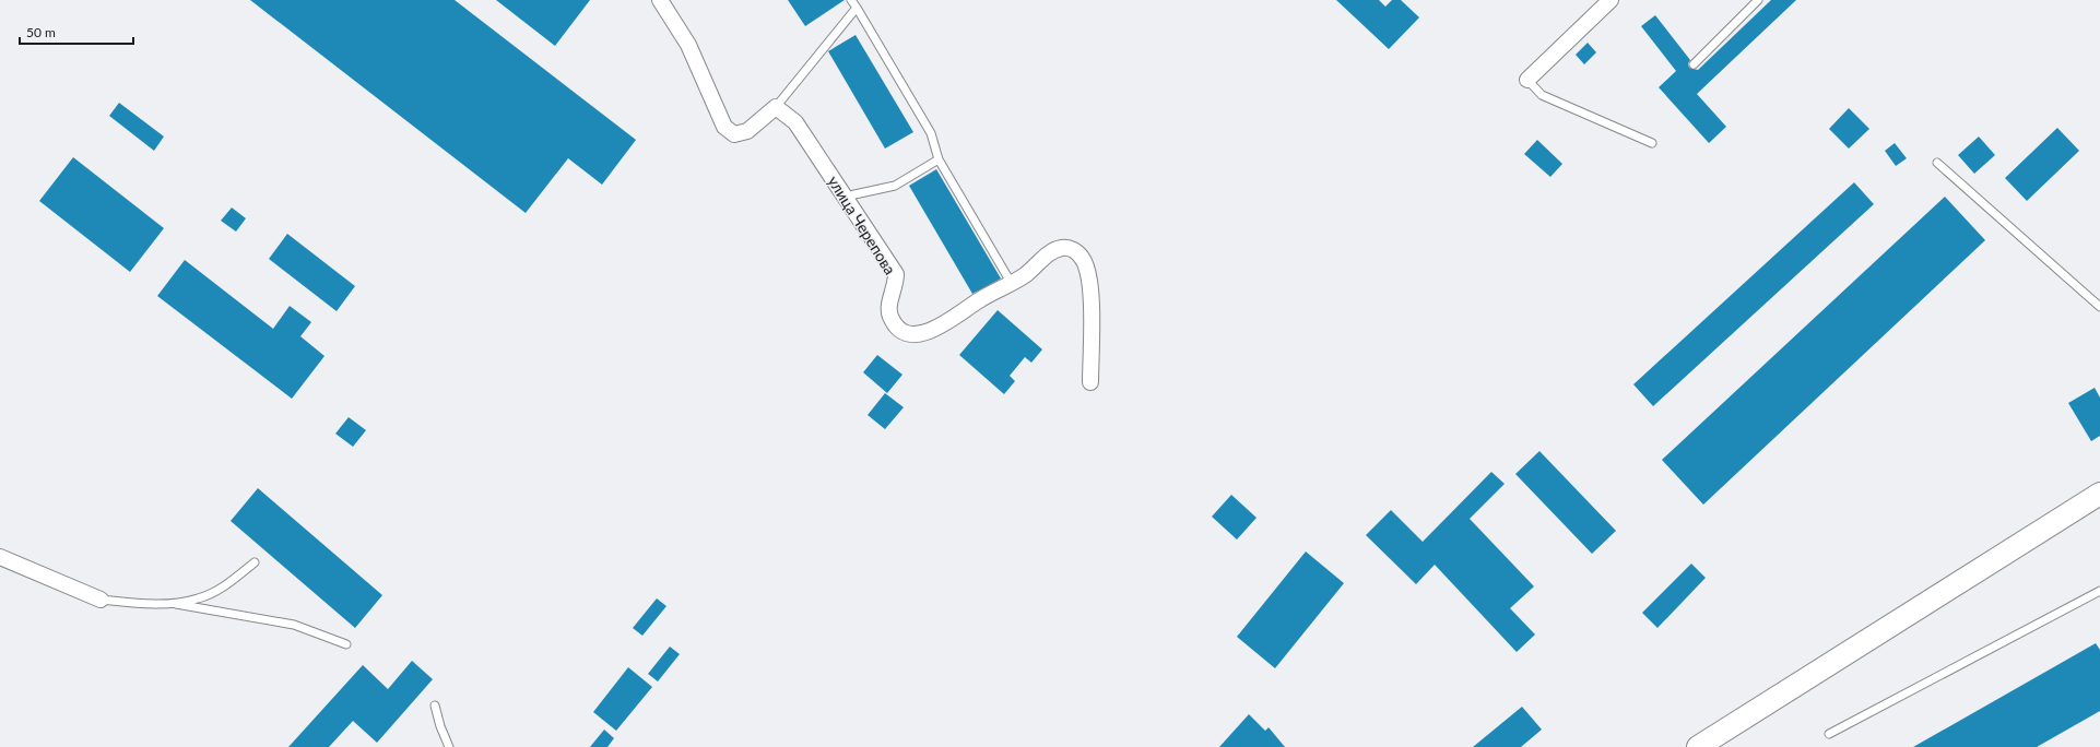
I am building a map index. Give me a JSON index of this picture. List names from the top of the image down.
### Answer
{
  "streets": {
    "street": ["улица Черепова"]
  },
  "scale_bar": "50 m"
}
